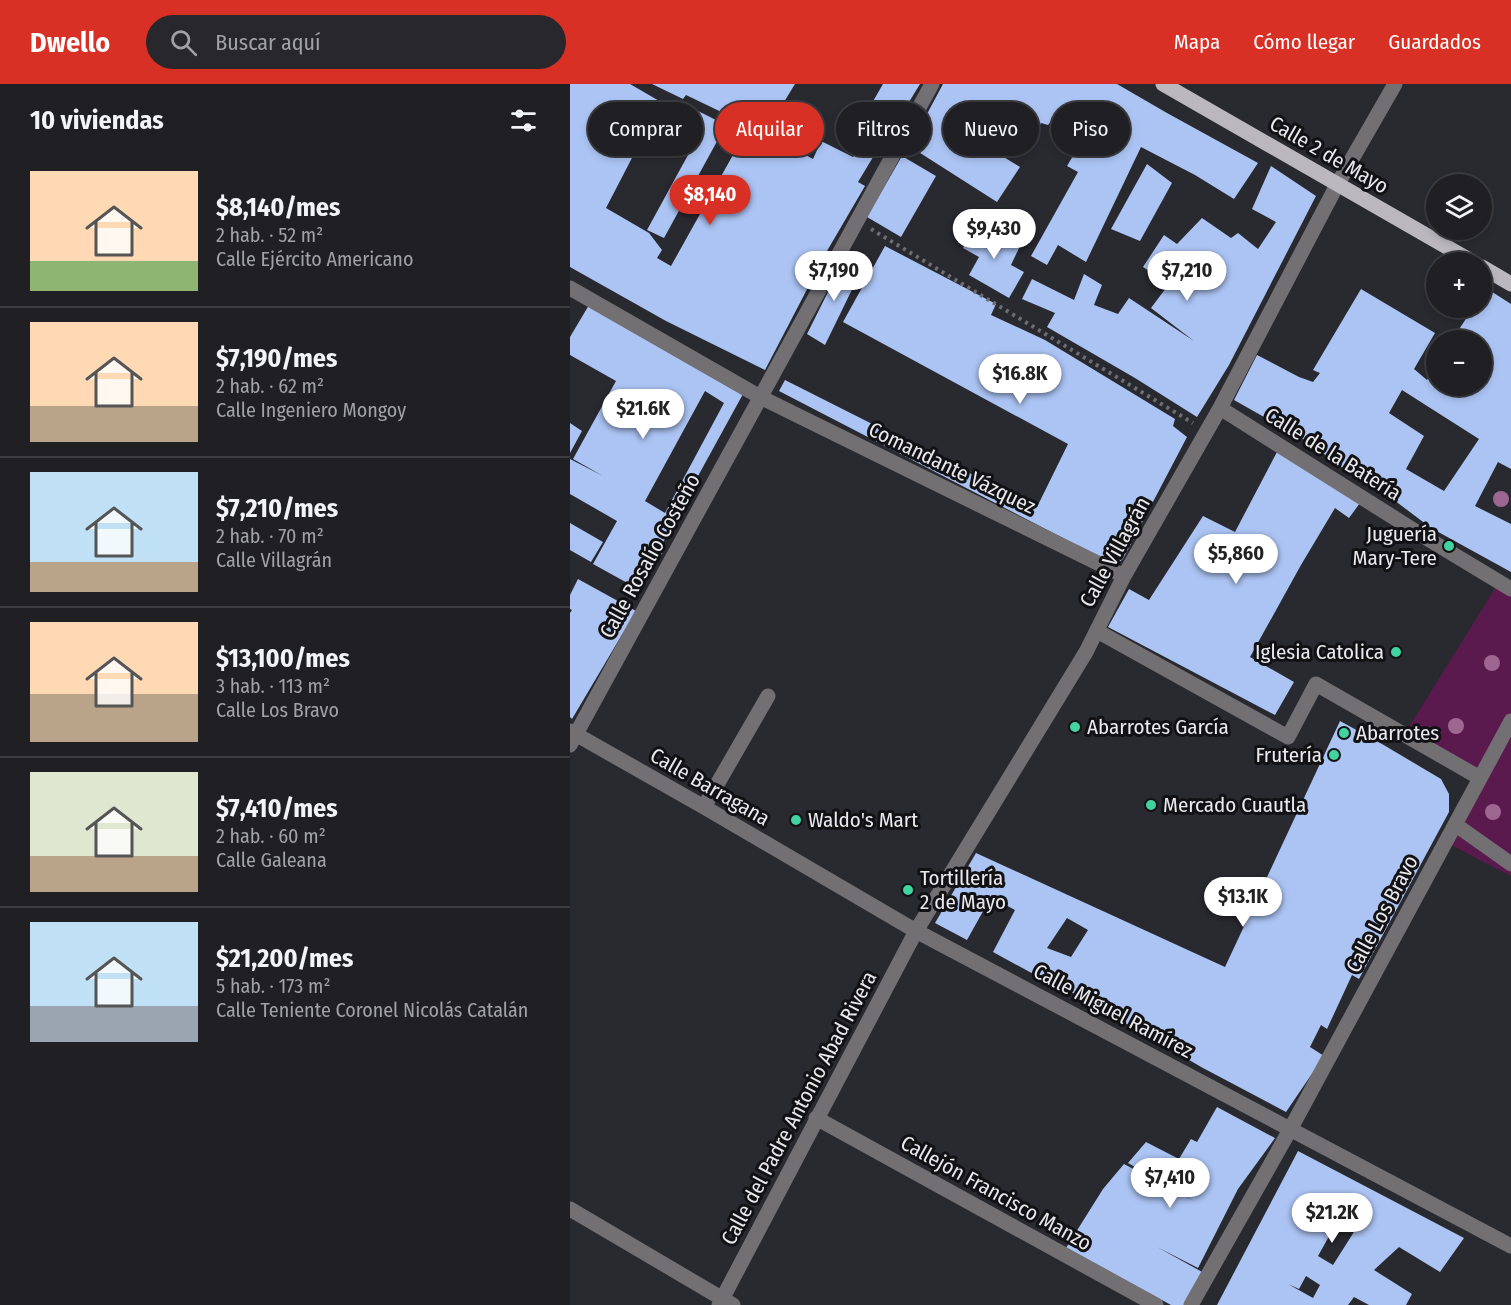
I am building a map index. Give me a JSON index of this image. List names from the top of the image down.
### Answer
{
  "streets": {
    "main road": ["Calle 2 de Mayo"],
    "street": [
      "Calle de la Batería",
      "Comandante Vázquez",
      "Calle Villagrán",
      "Calle Rosalío Costeño",
      "Calle Barragana",
      "Calle Los Bravo",
      "Calle Miguel Ramírez",
      "Calle del Padre Antonio Abad Rivera",
      "Callejón Francisco Manzo"
    ]
  },
  "crossings": [
    ["Calle 2 de Mayo", "Calle Villagrán"],
    ["Calle de la Batería", "Calle Villagrán"],
    ["Comandante Vázquez", "Calle Villagrán"],
    ["Comandante Vázquez", "Calle Rosalío Costeño"],
    ["Calle Villagrán", "Calle Barragana"],
    ["Calle Villagrán", "Calle Miguel Ramírez"],
    ["Calle Villagrán", "Calle del Padre Antonio Abad Rivera"],
    ["Calle Rosalío Costeño", "Calle Barragana"],
    ["Calle Barragana", "Calle Miguel Ramírez"],
    ["Calle Barragana", "Calle del Padre Antonio Abad Rivera"],
    ["Calle Los Bravo", "Calle Miguel Ramírez"],
    ["Calle Miguel Ramírez", "Calle del Padre Antonio Abad Rivera"],
    ["Calle del Padre Antonio Abad Rivera", "Callejón Francisco Manzo"]
  ],
  "places": [
    "Juguería Mary-Tere",
    "Iglesia Catolica",
    "Abarrotes García",
    "Abarrotes",
    "Frutería",
    "Mercado Cuautla",
    "Waldo's Mart",
    "Tortillería 2 de Mayo"
  ],
  "page": {
    "header": "Dwello",
    "search": "Buscar aquí",
    "nav": ["Mapa", "Cómo llegar", "Guardados"],
    "heading": "10 viviendas",
    "chip": [
      "Comprar",
      "Alquilar",
      "Filtros",
      "Nuevo",
      "Piso"
    ],
    "list": [
      {
        "name": "$8,140/mes",
        "note": "2 hab. · 52 m² · Calle Ejército Americano"
      },
      {
        "name": "$7,190/mes",
        "note": "2 hab. · 62 m² · Calle Ingeniero Mongoy"
      },
      {
        "name": "$7,210/mes",
        "note": "2 hab. · 70 m² · Calle Villagrán"
      },
      {
        "name": "$13,100/mes",
        "note": "3 hab. · 113 m² · Calle Los Bravo"
      },
      {
        "name": "$7,410/mes",
        "note": "2 hab. · 60 m² · Calle Galeana"
      },
      {
        "name": "$21,200/mes",
        "note": "5 hab. · 173 m² · Calle Teniente Coronel Nicolás Catalán"
      }
    ],
    "map_buttons": ["+", "−"],
    "price": [
      "$8,140",
      "$9,430",
      "$7,190",
      "$7,210",
      "$16.8K",
      "$21.6K",
      "$5,860",
      "$13.1K",
      "$7,410",
      "$21.2K"
    ]
  }
}
